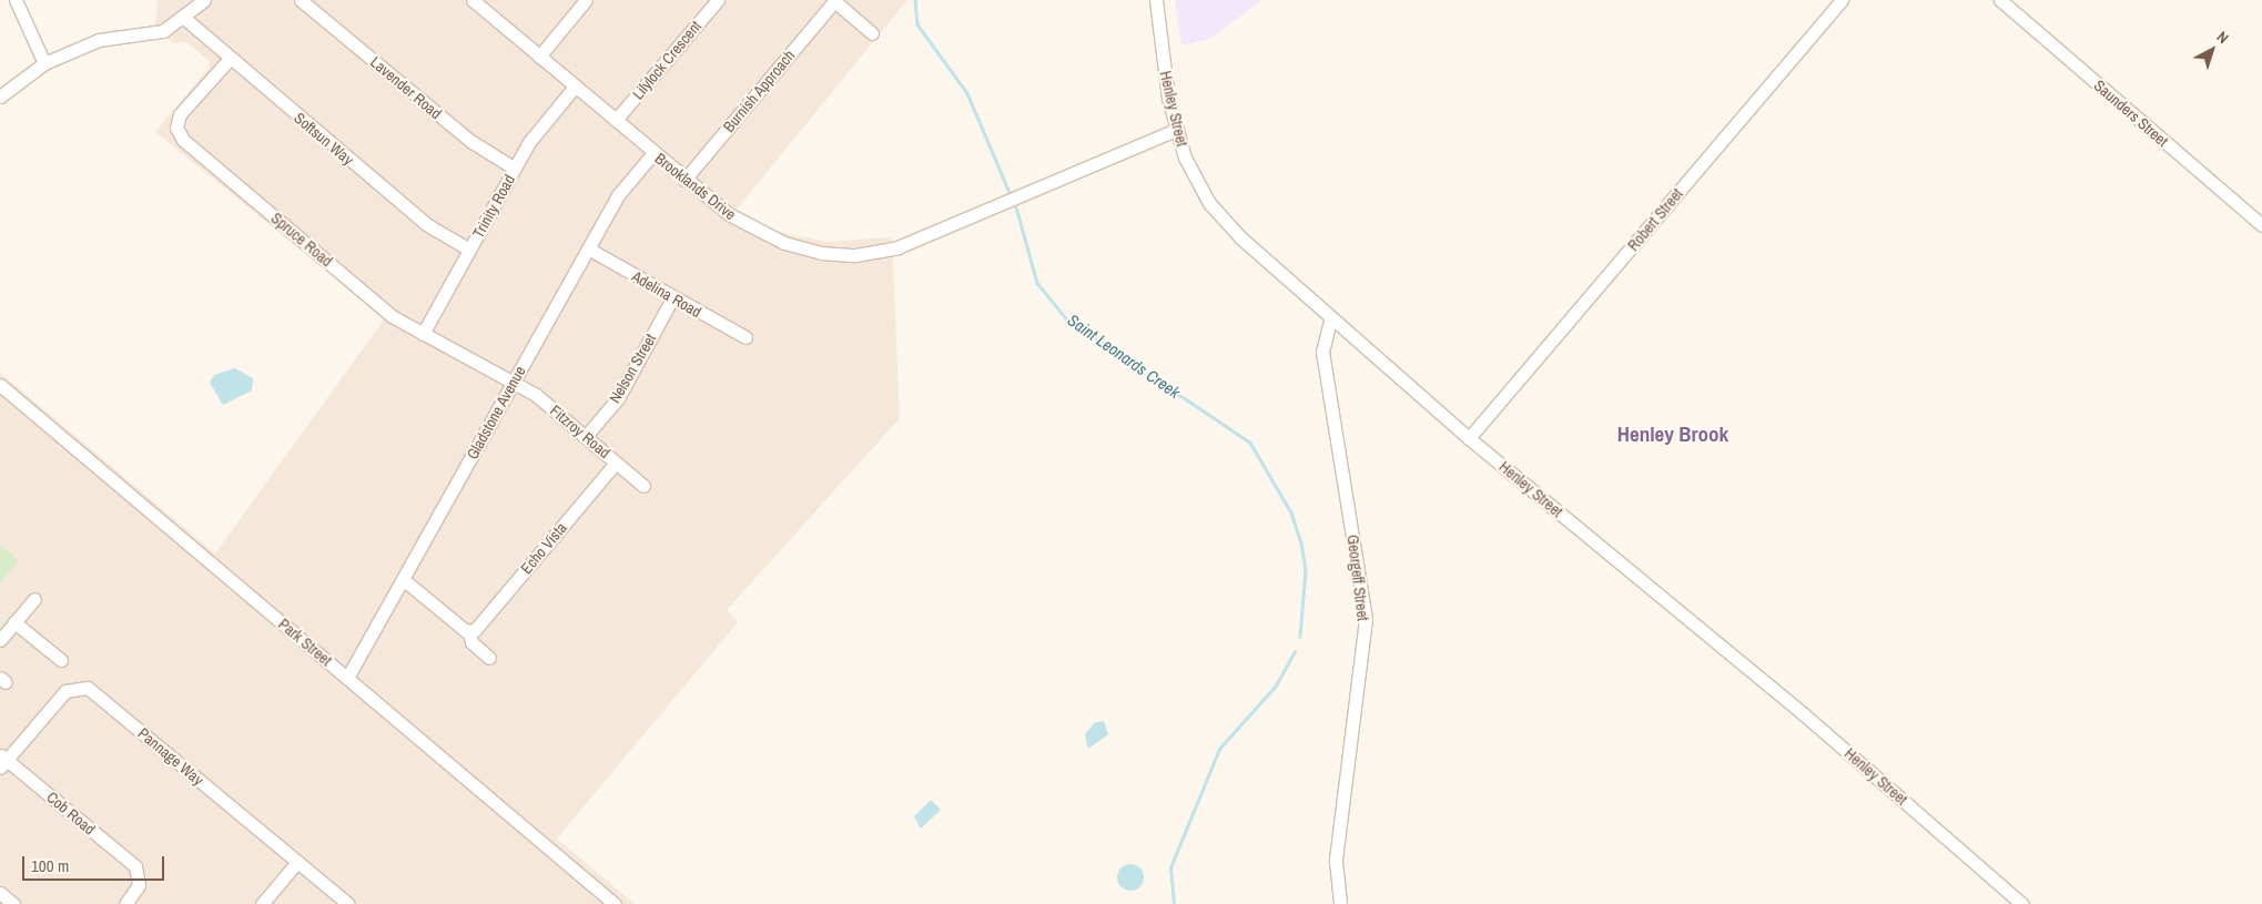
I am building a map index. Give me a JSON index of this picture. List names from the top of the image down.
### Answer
{
  "streets": {
    "street": [
      "Lilylock Crescent",
      "Lavender Road",
      "Burnish Approach",
      "Henley Street",
      "Saunders Street",
      "Softsun Way",
      "Brooklands Drive",
      "Trinity Road",
      "Robert Street",
      "Spruce Road",
      "Adelina Road",
      "Nelson Street",
      "Gladstone Avenue",
      "Fitzroy Road",
      "Echo Vista",
      "Georgeff Street",
      "Park Street",
      "Pannage Way",
      "Cob Road"
    ]
  },
  "crossings": [
    ["Lilylock Crescent", "Brooklands Drive"],
    ["Lavender Road", "Trinity Road"],
    ["Burnish Approach", "Brooklands Drive"],
    ["Henley Street", "Brooklands Drive"],
    ["Henley Street", "Robert Street"],
    ["Henley Street", "Georgeff Street"],
    ["Softsun Way", "Trinity Road"],
    ["Softsun Way", "Spruce Road"],
    ["Brooklands Drive", "Trinity Road"],
    ["Brooklands Drive", "Gladstone Avenue"],
    ["Trinity Road", "Spruce Road"],
    ["Spruce Road", "Gladstone Avenue"],
    ["Spruce Road", "Fitzroy Road"],
    ["Adelina Road", "Nelson Street"],
    ["Adelina Road", "Gladstone Avenue"],
    ["Nelson Street", "Fitzroy Road"],
    ["Gladstone Avenue", "Fitzroy Road"],
    ["Gladstone Avenue", "Park Street"],
    ["Fitzroy Road", "Echo Vista"],
    ["Pannage Way", "Cob Road"]
  ],
  "districts": ["Henley Brook"],
  "water": ["Saint Leonards Creek"],
  "scale_bar": "100 m",
  "north": "top right"
}
